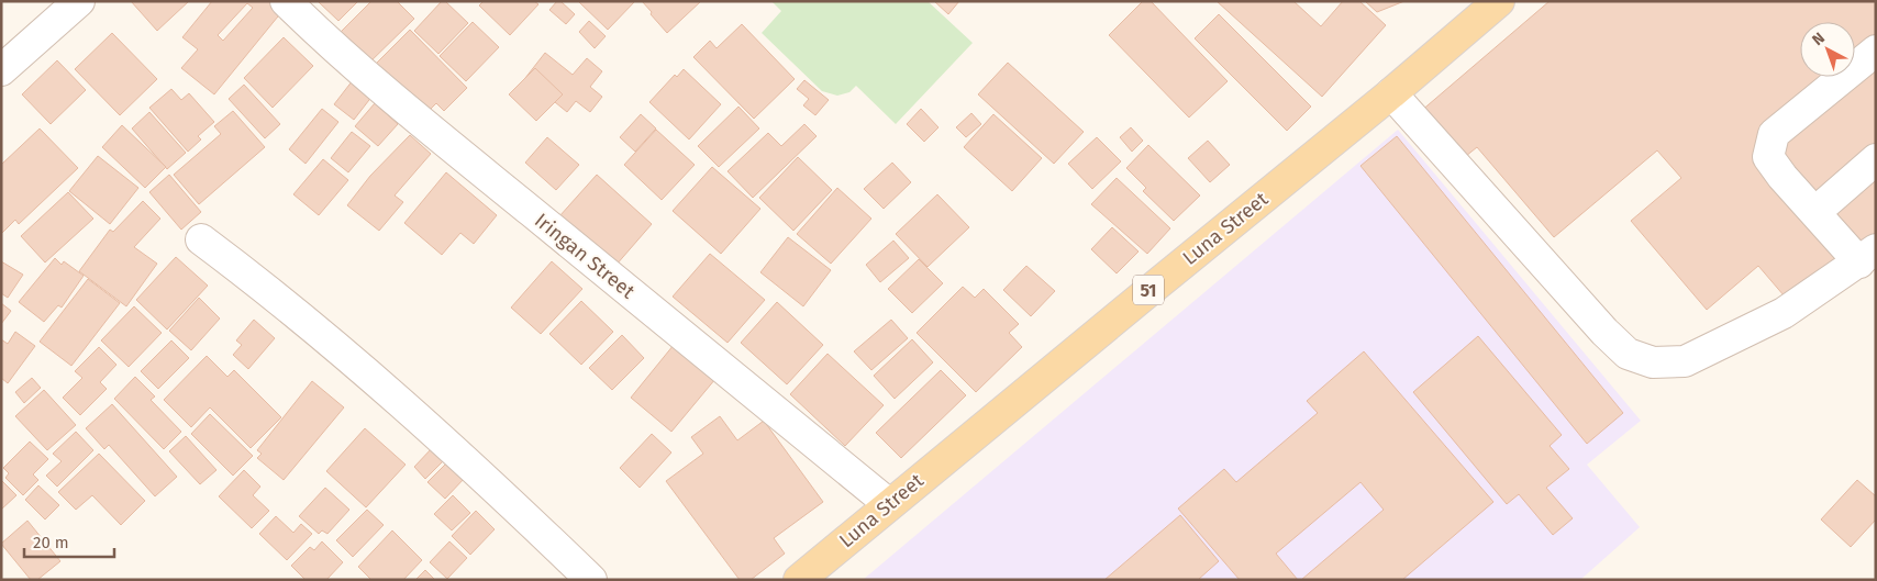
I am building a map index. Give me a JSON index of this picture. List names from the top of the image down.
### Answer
{
  "streets": {
    "main road": ["Luna Street", "51"],
    "street": ["Iringan Street"]
  },
  "crossings": [
    ["Luna Street", "Iringan Street"]
  ],
  "scale_bar": "20 m",
  "north": "top left"
}
